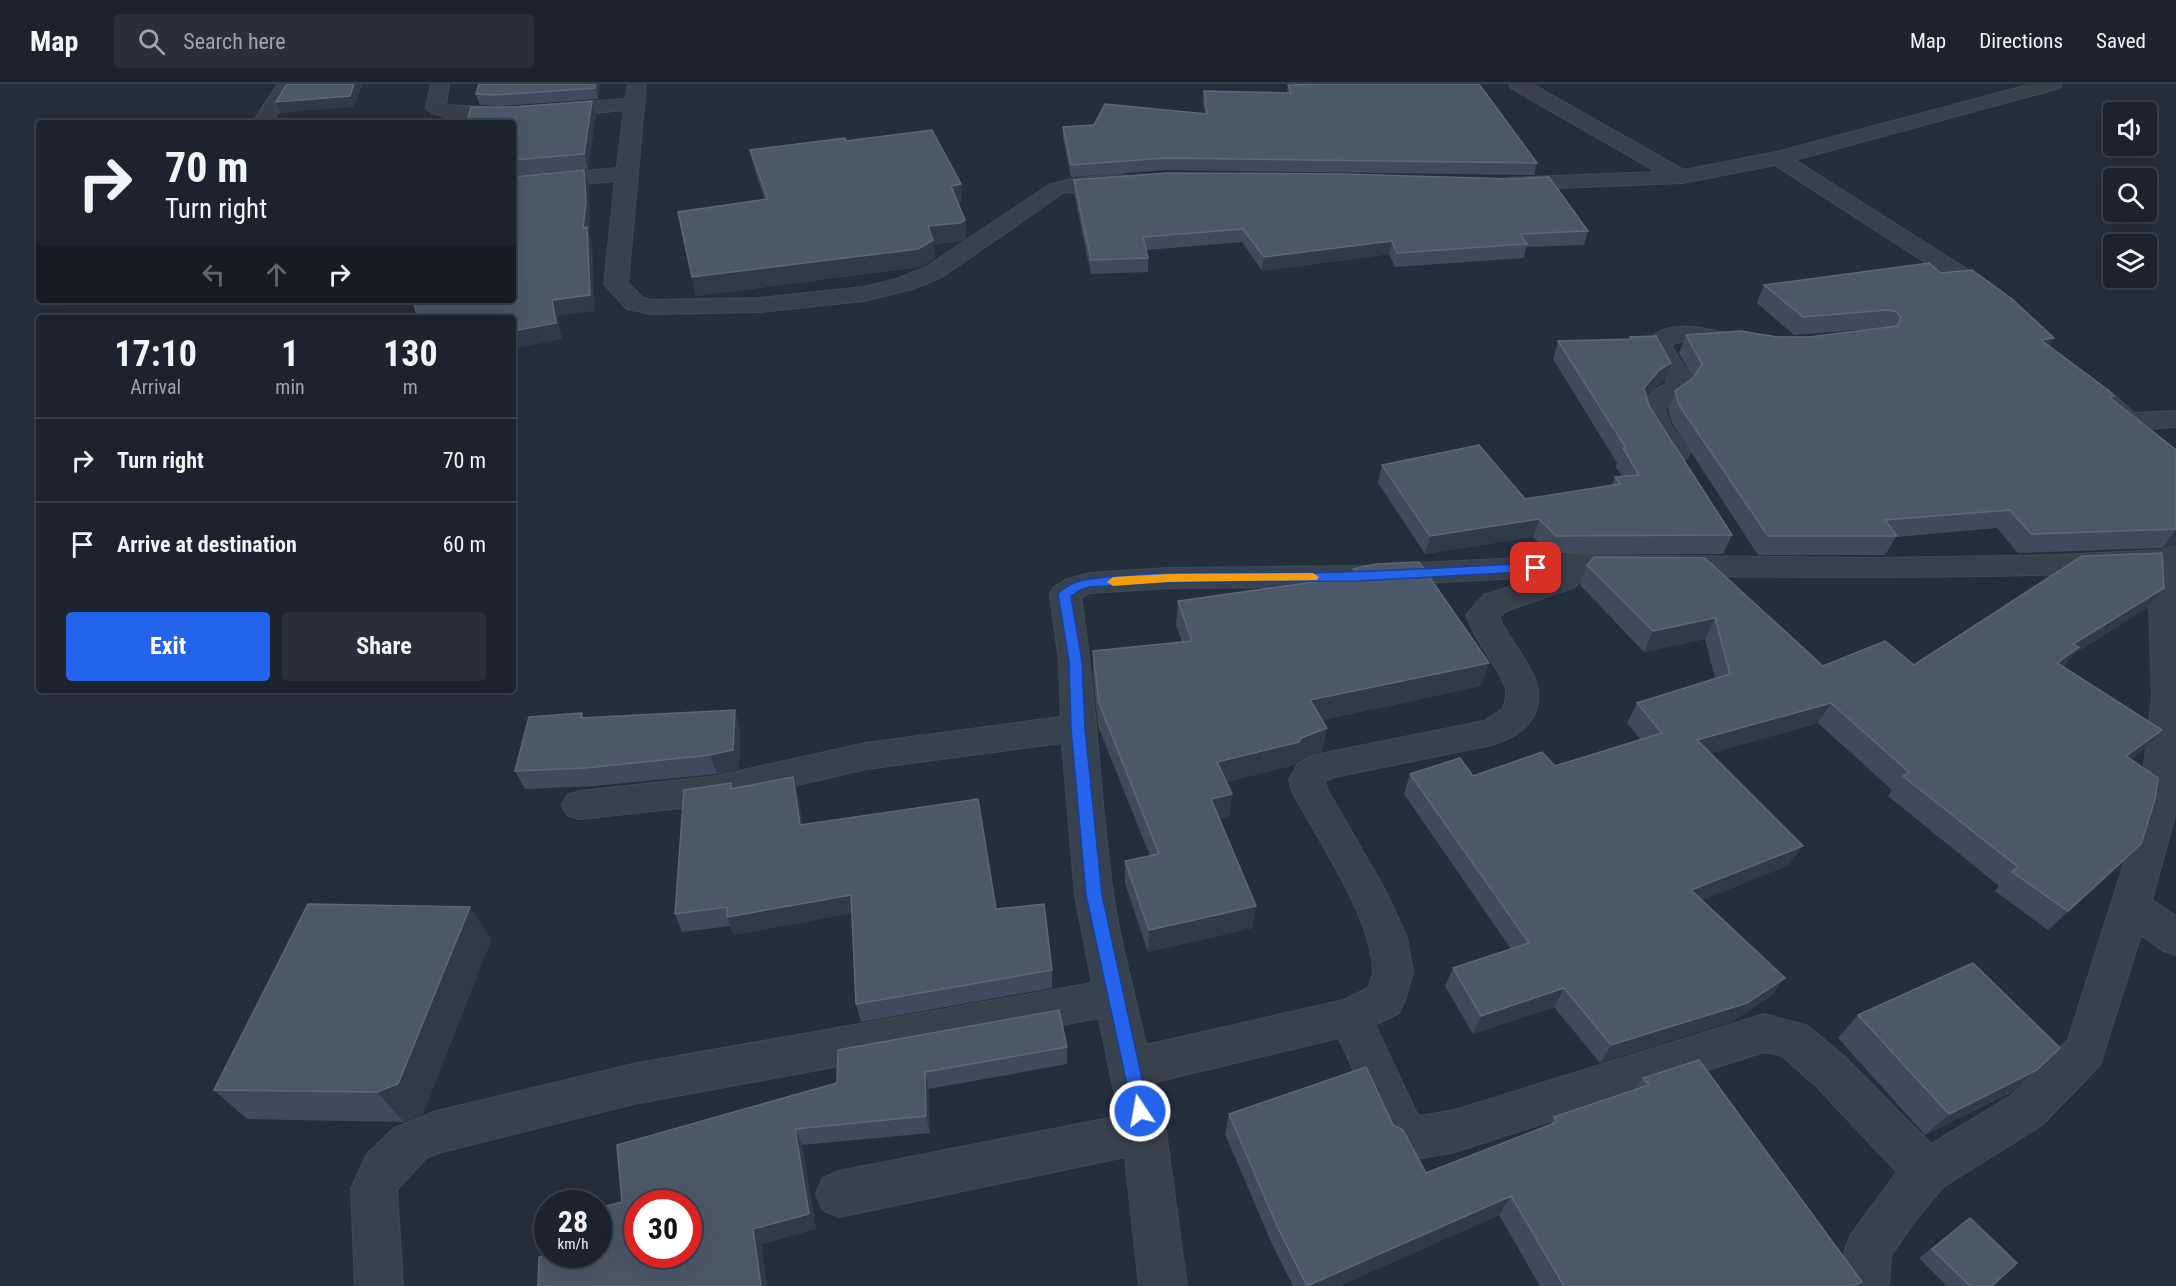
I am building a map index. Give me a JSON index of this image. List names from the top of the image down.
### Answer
{
  "page": {
    "header": "Map",
    "search": "Search here",
    "nav": ["Map", "Directions", "Saved"],
    "turn": ["70 m", "Turn right"],
    "eta": [
      "17:10",
      "Arrival",
      "1",
      "min",
      "130",
      "m"
    ],
    "list": [
      {
        "name": "Turn right",
        "value": "70 m"
      },
      {
        "name": "Arrive at destination",
        "value": "60 m"
      }
    ],
    "buttons": ["Exit", "Share"],
    "speed": "28 km/h",
    "limit": "30"
  }
}
